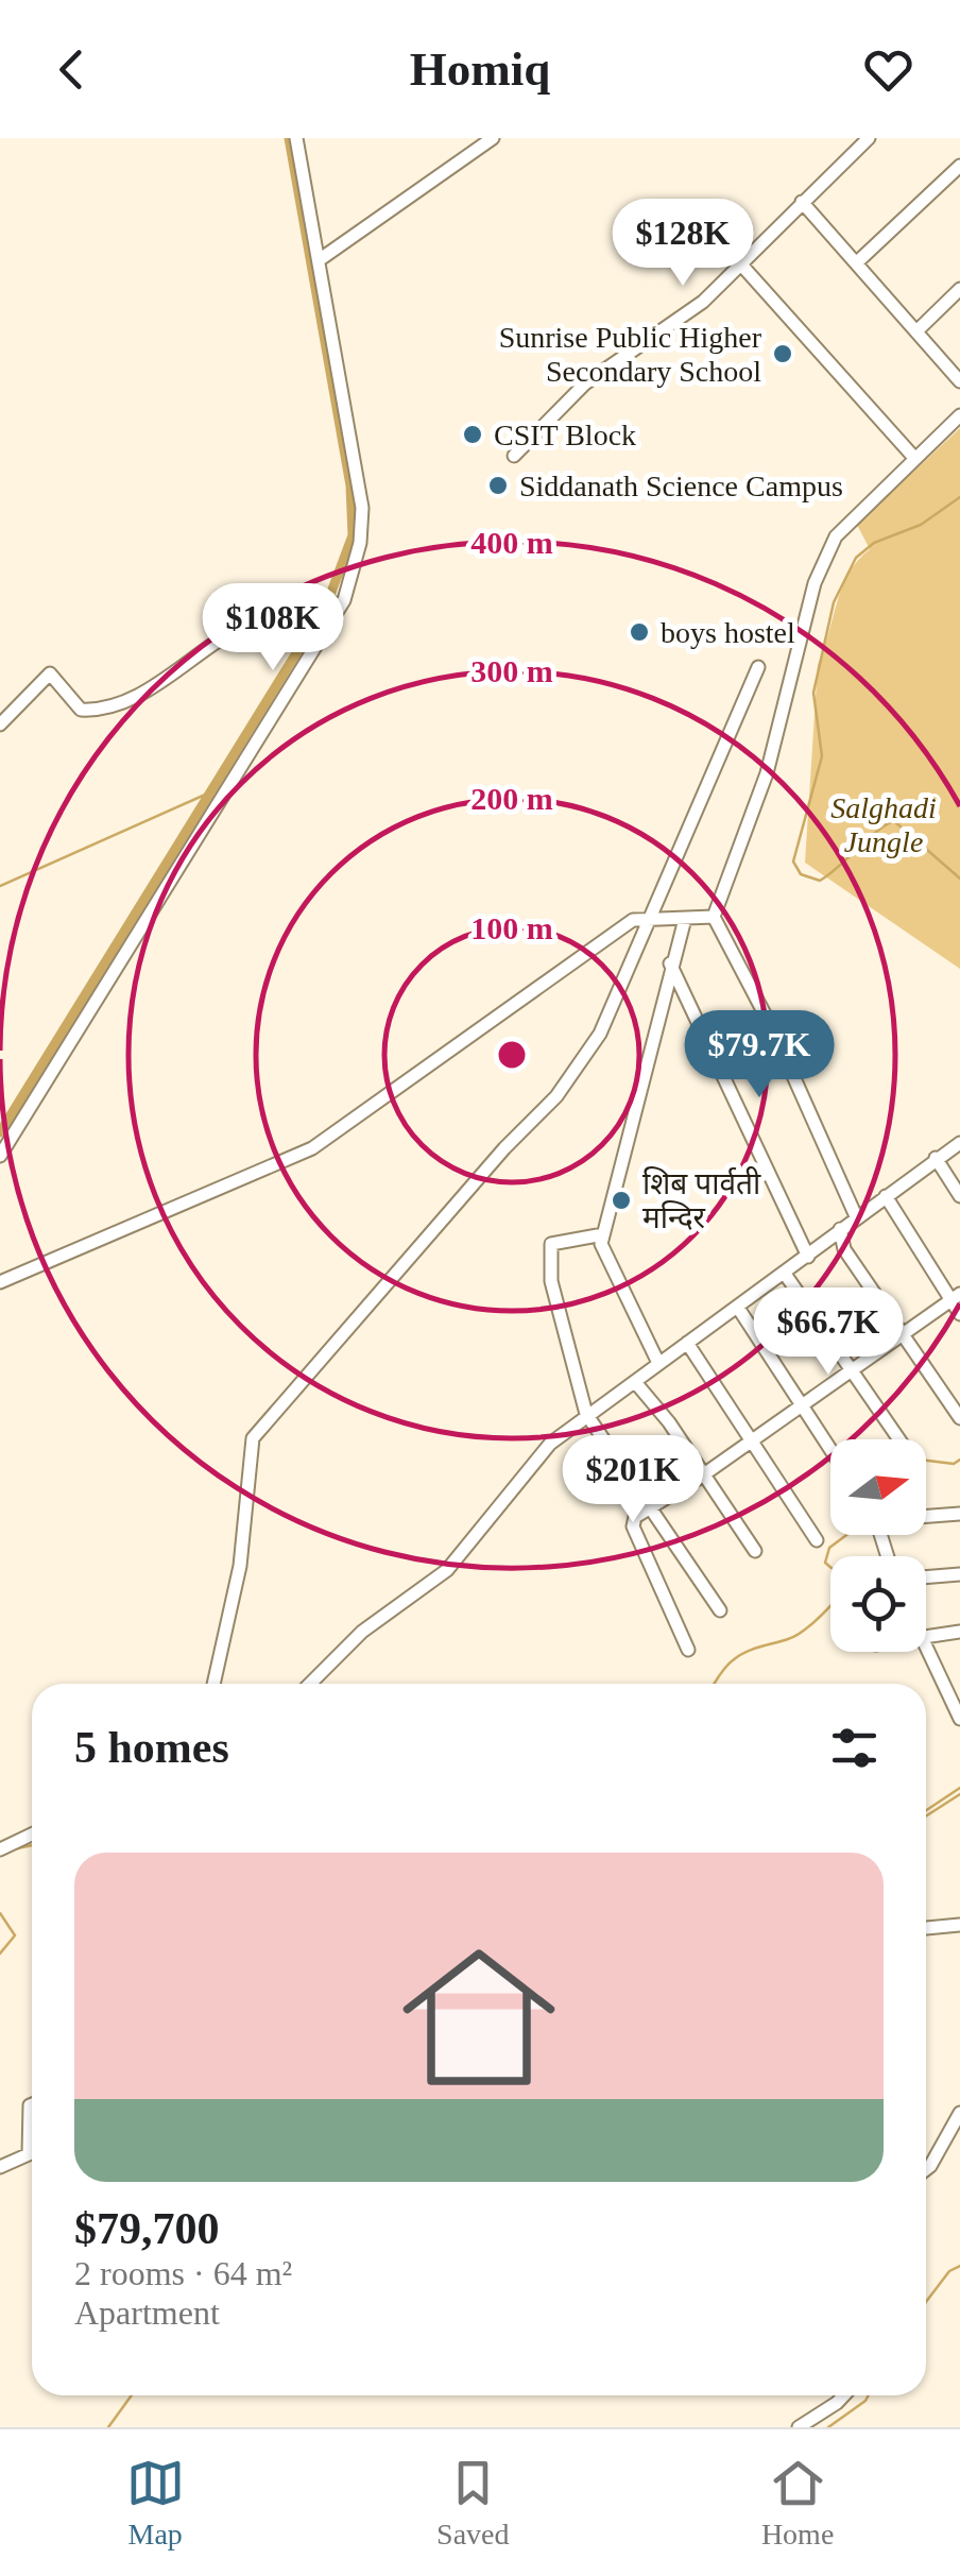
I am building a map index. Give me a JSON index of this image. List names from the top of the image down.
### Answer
{
  "parks": ["Salghadi Jungle"],
  "places": [
    "Sunrise Public Higher Secondary School",
    "CSIT Block",
    "Siddanath Science Campus",
    "boys hostel",
    "शिब पार्वती मन्दिर"
  ],
  "north": "right",
  "page": {
    "header": "Homiq",
    "price": [
      "$128K",
      "$108K",
      "$79.7K",
      "$66.7K",
      "$201K"
    ],
    "heading": "5 homes",
    "list": [
      {
        "name": "$79,700",
        "note": "2 rooms · 64 m² · Apartment"
      }
    ],
    "tabs": ["Map", "Saved", "Home"]
  },
  "rings": [
    "400 m",
    "300 m",
    "200 m",
    "100 m"
  ]
}
